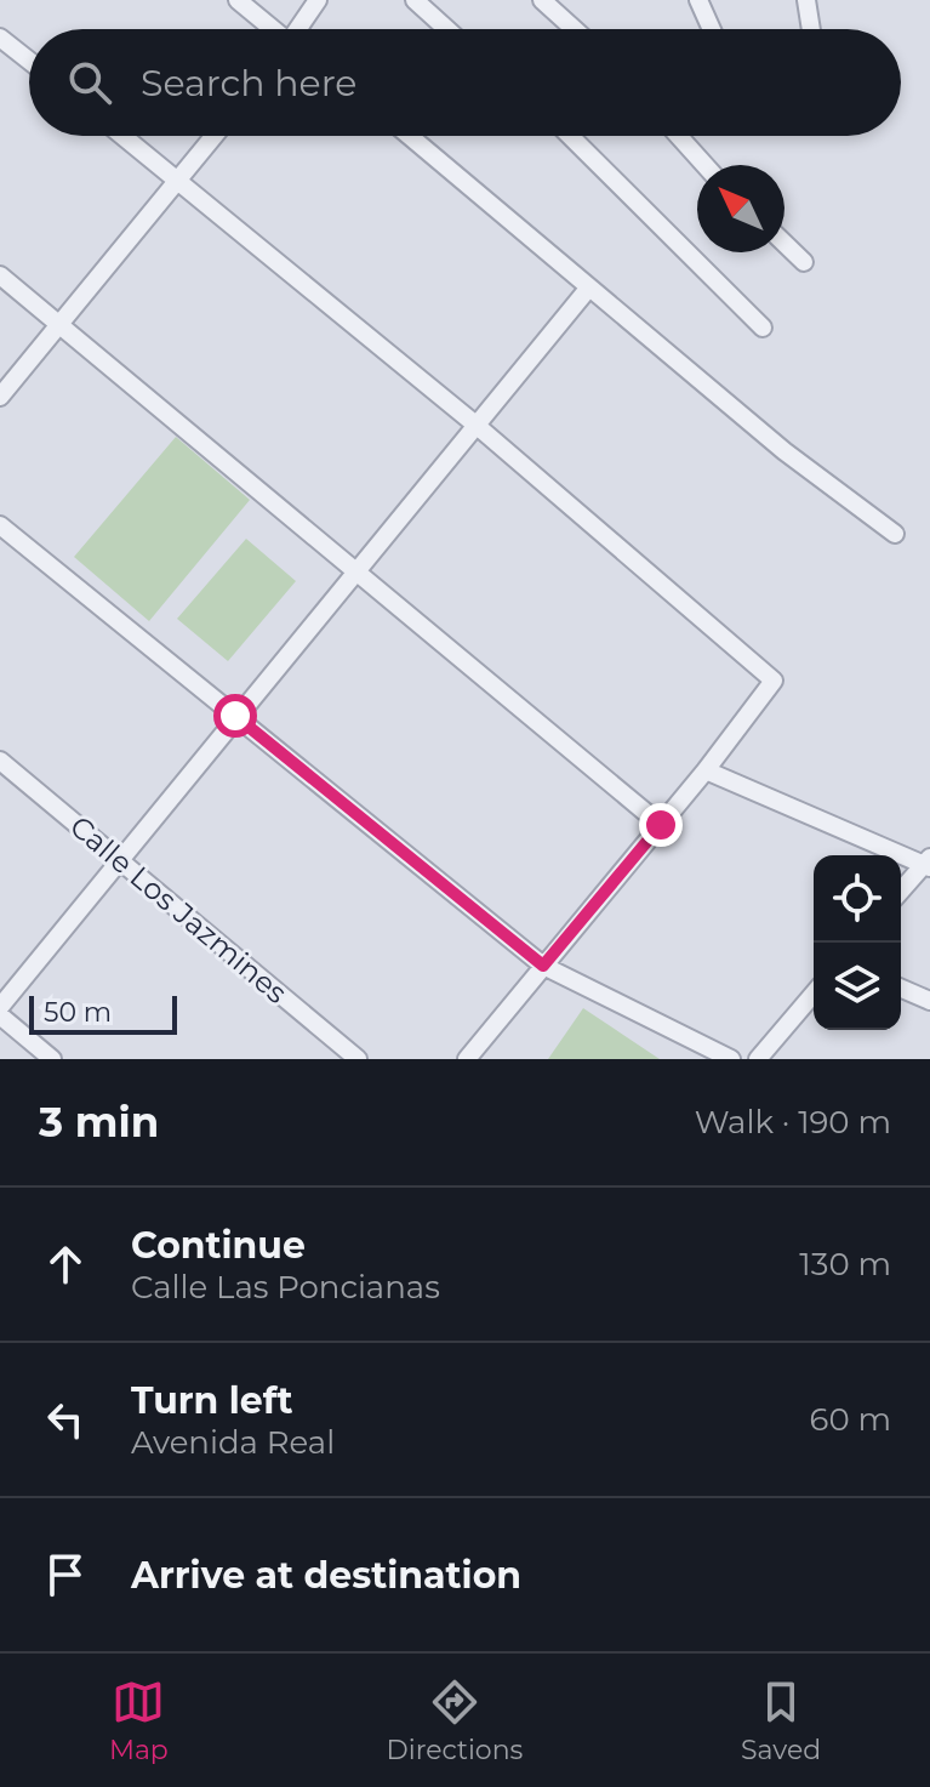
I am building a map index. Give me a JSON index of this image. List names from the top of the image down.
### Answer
{
  "streets": {
    "street": ["Calle Los Jazmines"]
  },
  "scale_bar": "50 m",
  "north": "top left",
  "page": {
    "search": "Search here",
    "scale": "50 m",
    "heading": ["3 min", "Walk · 190 m"],
    "list": [
      ["Continue", "Calle Las Poncianas", "130 m"],
      ["Turn left", "Avenida Real", "60 m"],
      "Arrive at destination"
    ],
    "nav": ["Map", "Directions", "Saved"]
  }
}
